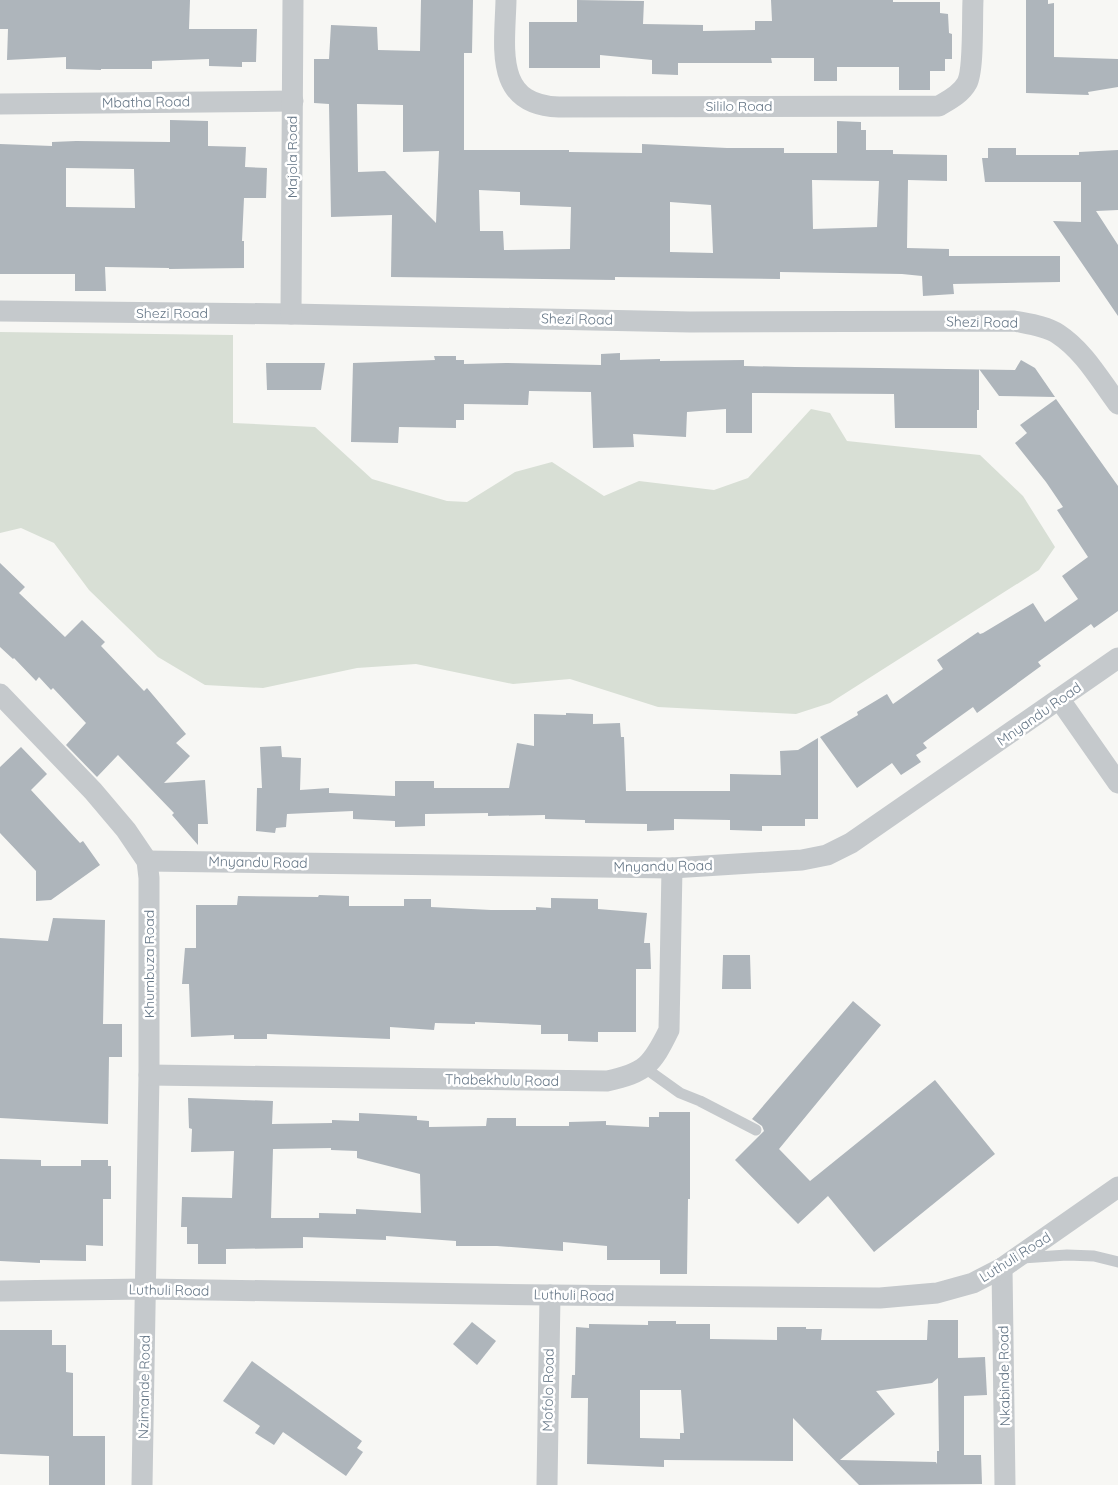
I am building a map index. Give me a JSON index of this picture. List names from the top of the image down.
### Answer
{
  "streets": {
    "street": [
      "Mbatha Road",
      "Sililo Road",
      "Majola Road",
      "Shezi Road",
      "Mnyandu Road",
      "Khumbuza Road",
      "Thabekhulu Road",
      "Luthuli Road",
      "Nkabinde Road",
      "Nzimande Road",
      "Mofolo Road"
    ]
  },
  "crossings": [
    ["Mbatha Road", "Majola Road"],
    ["Majola Road", "Shezi Road"],
    ["Mnyandu Road", "Khumbuza Road"],
    ["Mnyandu Road", "Thabekhulu Road"],
    ["Khumbuza Road", "Thabekhulu Road"],
    ["Khumbuza Road", "Luthuli Road"],
    ["Khumbuza Road", "Nzimande Road"],
    ["Luthuli Road", "Nkabinde Road"],
    ["Luthuli Road", "Nzimande Road"],
    ["Luthuli Road", "Mofolo Road"]
  ]
}
